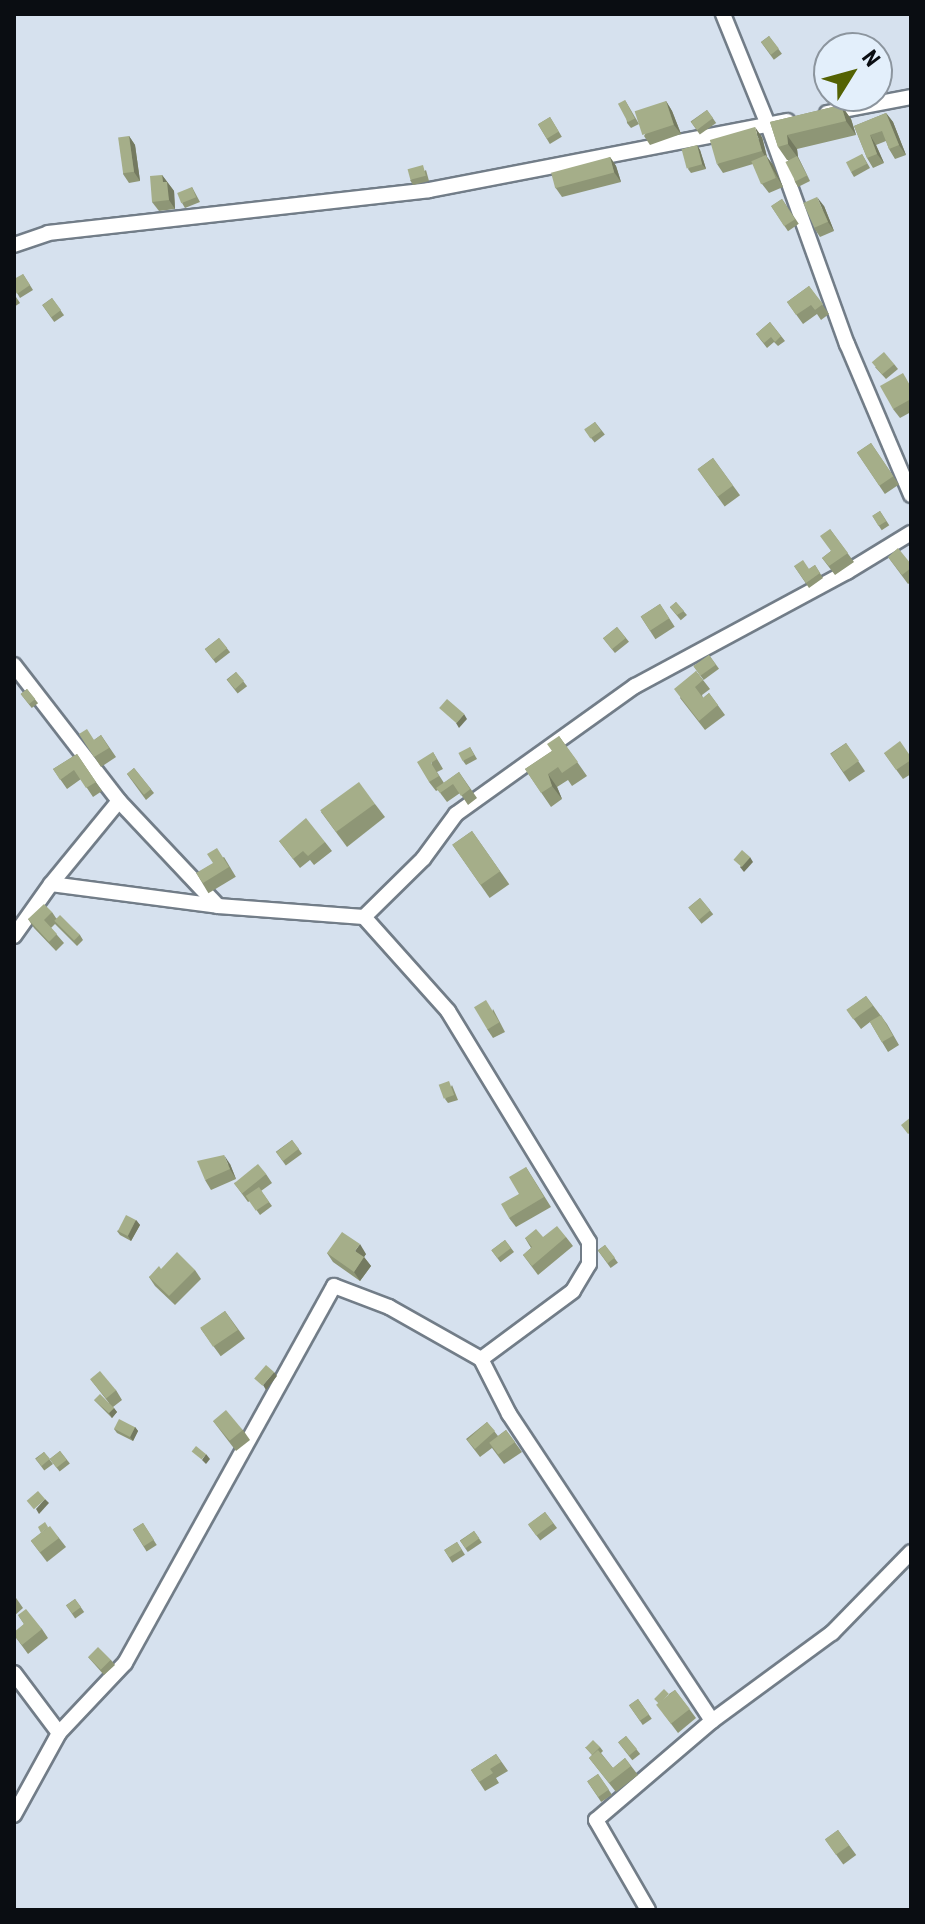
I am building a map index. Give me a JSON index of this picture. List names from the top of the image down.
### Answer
{
  "north": "top right"
}
